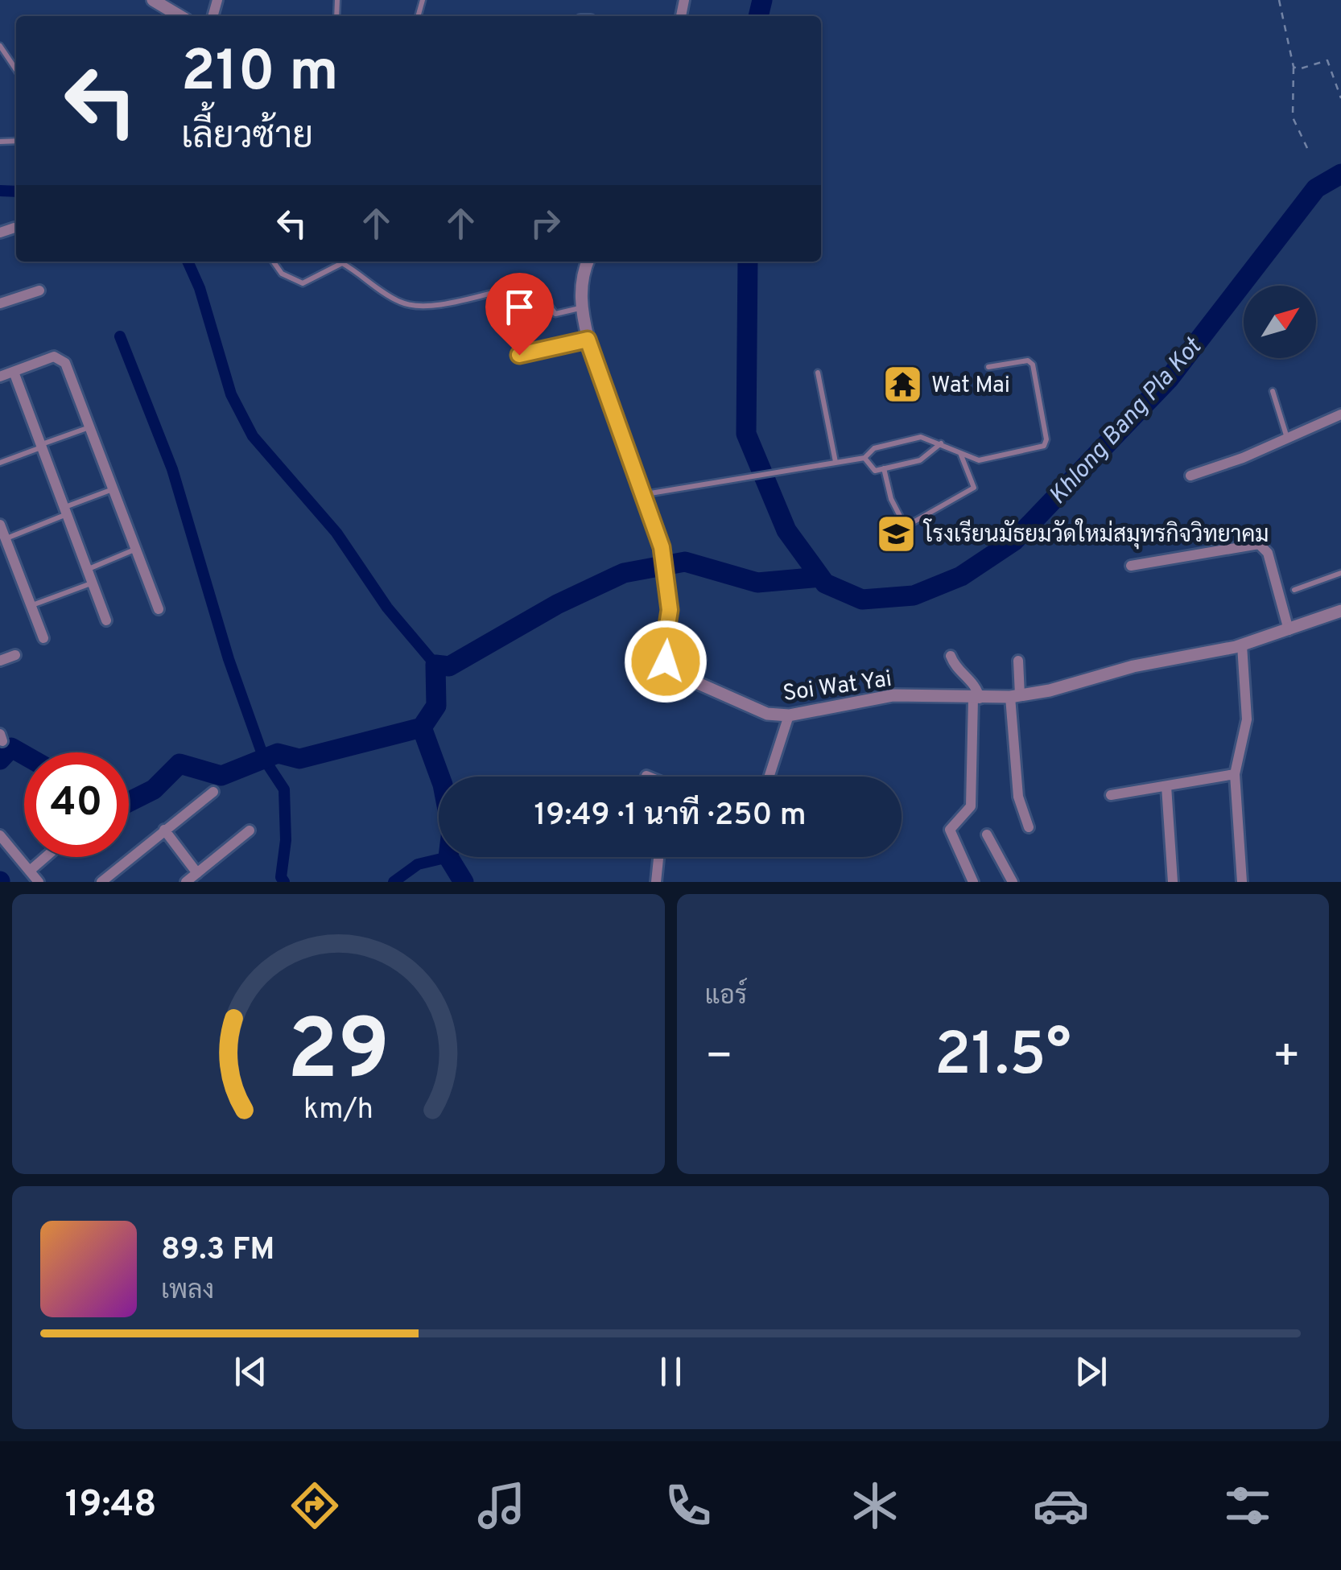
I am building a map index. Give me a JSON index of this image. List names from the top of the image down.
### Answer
{
  "streets": {
    "street": ["Soi Wat Yai"]
  },
  "water": ["Khlong Bang Pla Kot"],
  "places": {
    "temple": ["Wat Mai"],
    "school or university": ["โรงเรียนมัธยมวัดใหม่สมุทรกิจวิทยาคม"]
  },
  "north": "top right",
  "page": {
    "turn": ["210 m", "เลี้ยวซ้าย"],
    "limit": "40",
    "trip": "19:49 · 1 นาที · 250 m",
    "tile": "แอร์",
    "heat": ["−", "21.5°", "+"],
    "song": ["89.3 FM", "เพลง"],
    "tabs": "19:48",
    "gauge": ["29", "km/h"]
  }
}
